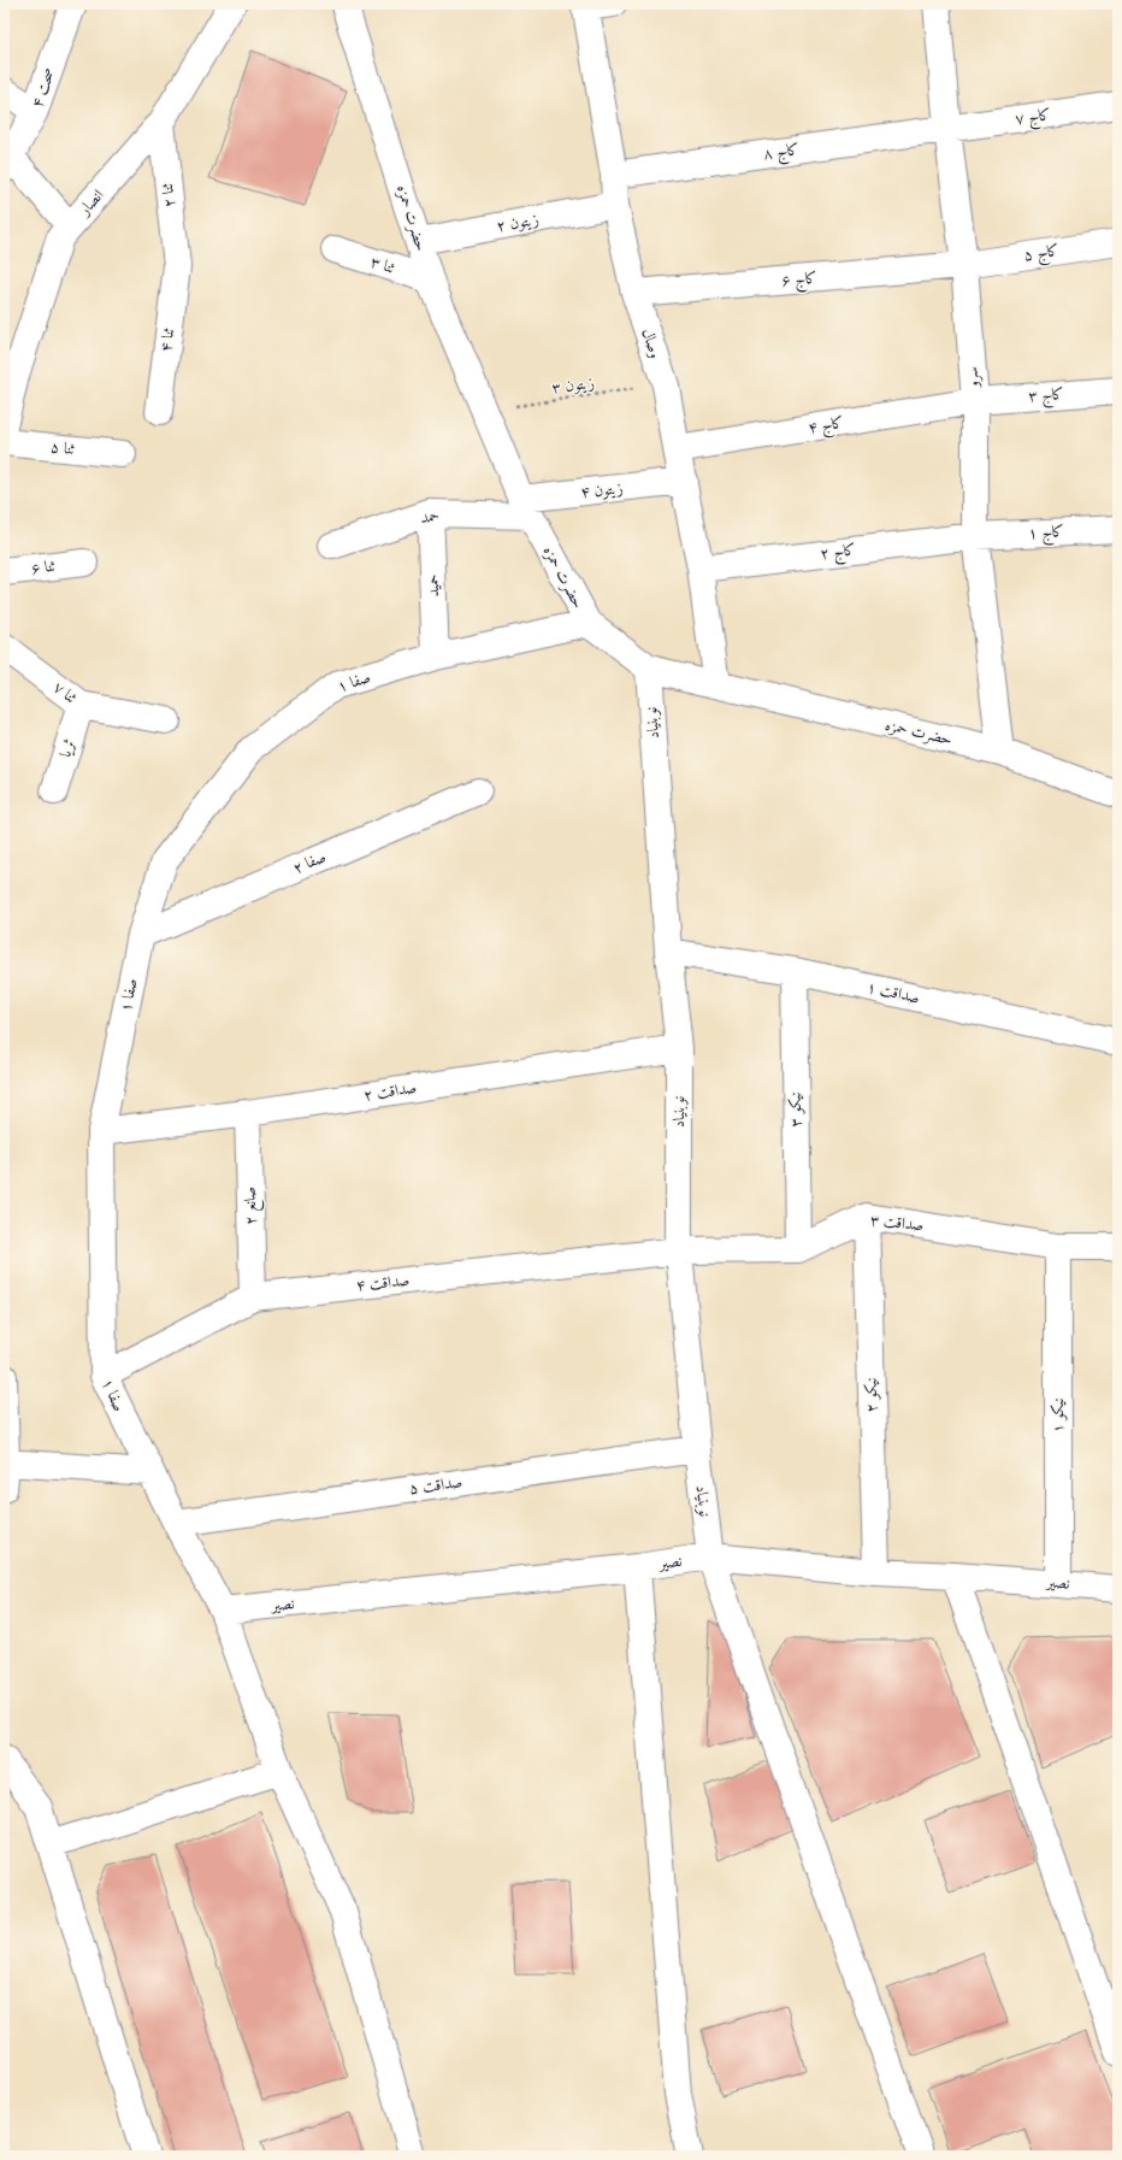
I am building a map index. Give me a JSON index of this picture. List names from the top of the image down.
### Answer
{
  "streets": {
    "street": [
      "صحت ۴",
      "کاج ۷",
      "کاج ۸",
      "ثنا ۲",
      "انصار",
      "حضرت حمزه",
      "زیتون ۲",
      "کاج ۵",
      "ثنا ۳",
      "کاج ۶",
      "ثنا ۴",
      "وصال",
      "سرو",
      "کاج ۳",
      "کاج ۴",
      "ثنا ۵",
      "زیتون ۴",
      "حمد",
      "کاج ۱",
      "کاج ۲",
      "ثنا ۶",
      "حمید",
      "صفا ۱",
      "ثنا ۷",
      "نوبنیاد",
      "ثریا",
      "صفا ۲",
      "صداقت ۱",
      "صداقت ۲",
      "نیکو ۳",
      "صانع ۲",
      "صداقت ۳",
      "صداقت ۴",
      "نیکو ۲",
      "نیکو ۱",
      "صداقت ۵",
      "نصیر"
    ],
    "path": ["زیتون ۳"]
  },
  "crossings": [
    ["کاج ۷", "کاج ۸"],
    ["کاج ۷", "سرو"],
    ["کاج ۸", "وصال"],
    ["کاج ۸", "سرو"],
    ["ثنا ۲", "انصار"],
    ["ثنا ۲", "ثنا ۴"],
    ["حضرت حمزه", "زیتون ۲"],
    ["حضرت حمزه", "ثنا ۳"],
    ["حضرت حمزه", "وصال"],
    ["حضرت حمزه", "سرو"],
    ["حضرت حمزه", "زیتون ۳"],
    ["حضرت حمزه", "زیتون ۴"],
    ["حضرت حمزه", "حمد"],
    ["حضرت حمزه", "صفا ۱"],
    ["حضرت حمزه", "نوبنیاد"],
    ["زیتون ۲", "وصال"],
    ["کاج ۵", "کاج ۶"],
    ["کاج ۵", "سرو"],
    ["کاج ۶", "وصال"],
    ["کاج ۶", "سرو"],
    ["وصال", "زیتون ۳"],
    ["وصال", "کاج ۴"],
    ["وصال", "زیتون ۴"],
    ["وصال", "کاج ۲"],
    ["سرو", "کاج ۳"],
    ["سرو", "کاج ۴"],
    ["سرو", "کاج ۱"],
    ["سرو", "کاج ۲"],
    ["کاج ۳", "کاج ۴"],
    ["زیتون ۴", "حمد"],
    ["حمد", "حمید"],
    ["کاج ۱", "کاج ۲"],
    ["حمید", "صفا ۱"],
    ["صفا ۱", "صفا ۲"],
    ["صفا ۱", "صداقت ۲"],
    ["صفا ۱", "صداقت ۴"],
    ["صفا ۱", "صداقت ۵"],
    ["صفا ۱", "نصیر"],
    ["ثنا ۷", "ثریا"],
    ["نوبنیاد", "صداقت ۱"],
    ["نوبنیاد", "صداقت ۲"],
    ["نوبنیاد", "صداقت ۳"],
    ["نوبنیاد", "صداقت ۴"],
    ["نوبنیاد", "صداقت ۵"],
    ["نوبنیاد", "نصیر"],
    ["صداقت ۱", "نیکو ۳"],
    ["صداقت ۲", "صانع ۲"],
    ["نیکو ۳", "صداقت ۳"],
    ["صانع ۲", "صداقت ۴"],
    ["صداقت ۳", "صداقت ۴"],
    ["صداقت ۳", "نیکو ۲"],
    ["صداقت ۳", "نیکو ۱"],
    ["نیکو ۲", "نصیر"],
    ["نیکو ۱", "نصیر"]
  ]
}
